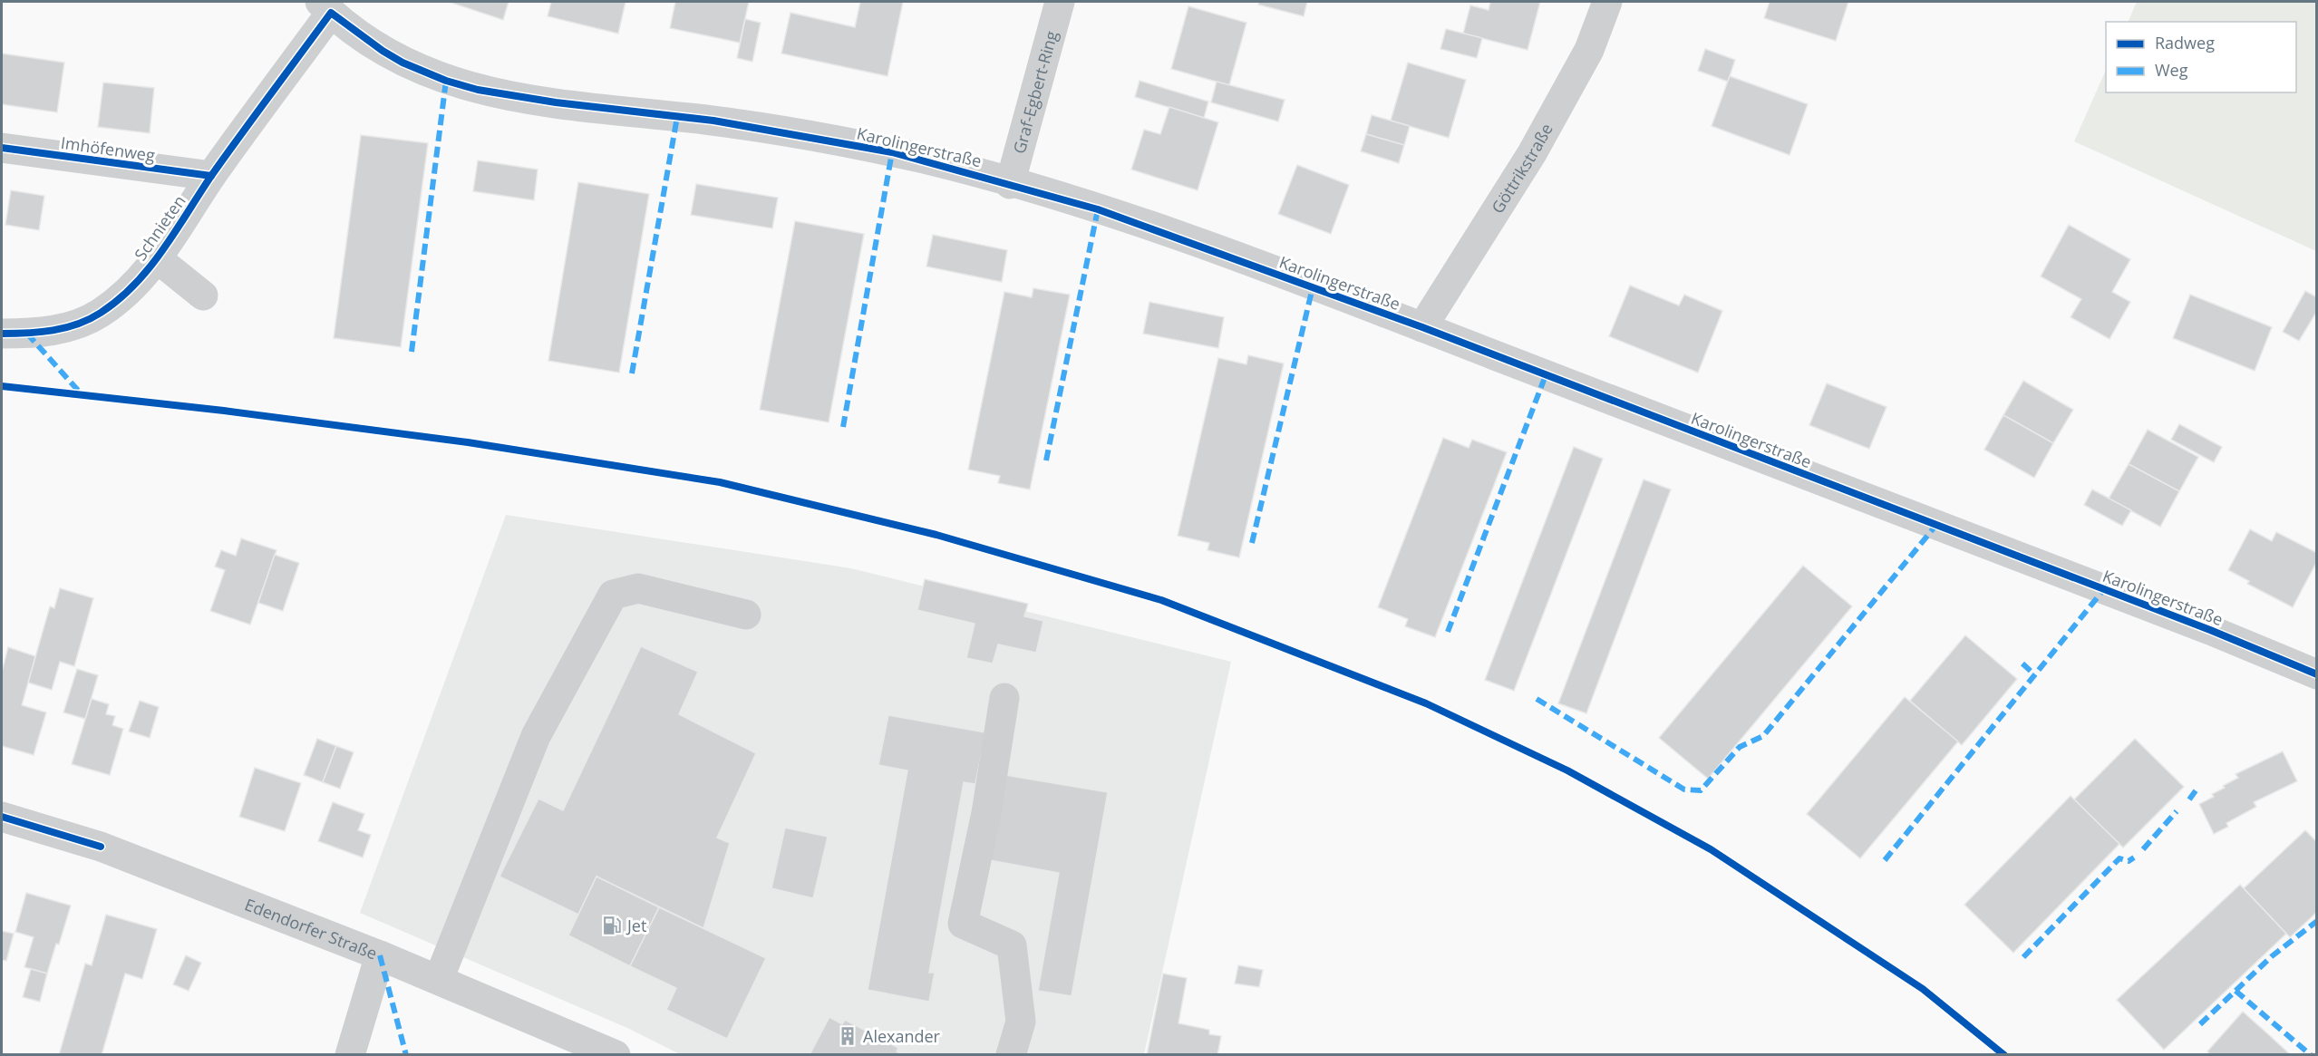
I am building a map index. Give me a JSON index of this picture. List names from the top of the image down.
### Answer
{
  "streets": {
    "street": [
      "Graf-Egbert-Ring",
      "Karolingerstraße",
      "Imhöfenweg",
      "Göttrikstraße",
      "Schnieten",
      "Edendorfer Straße"
    ]
  },
  "crossings": [
    ["Graf-Egbert-Ring", "Karolingerstraße"],
    ["Karolingerstraße", "Göttrikstraße"],
    ["Karolingerstraße", "Schnieten"],
    ["Imhöfenweg", "Schnieten"]
  ],
  "places": {
    "fuel station": ["Jet"],
    "building": ["Alexander"]
  },
  "legend": ["Radweg", "Weg"]
}
